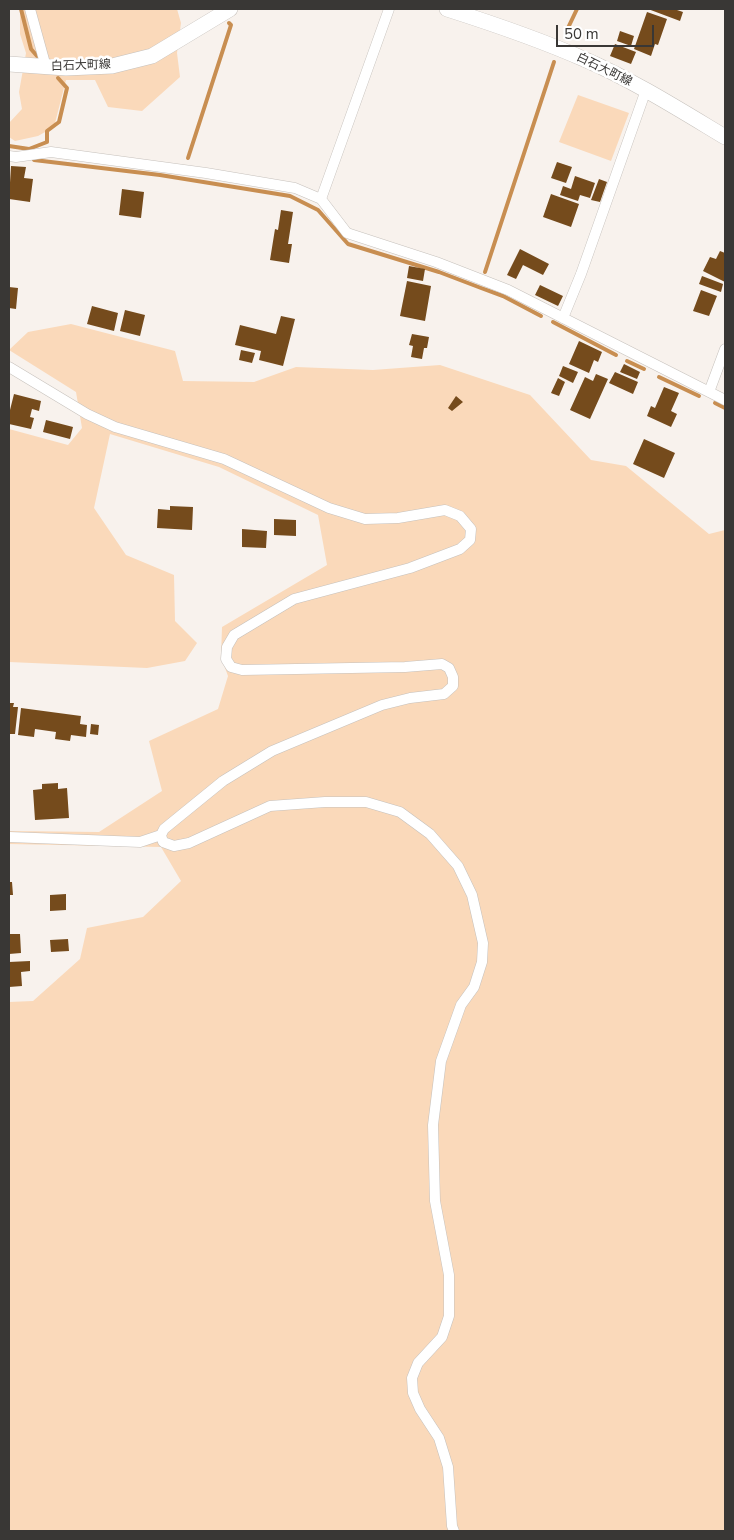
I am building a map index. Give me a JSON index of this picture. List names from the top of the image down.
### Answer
{
  "streets": {
    "main road": ["白石大町線"]
  },
  "scale_bar": "50 m"
}
